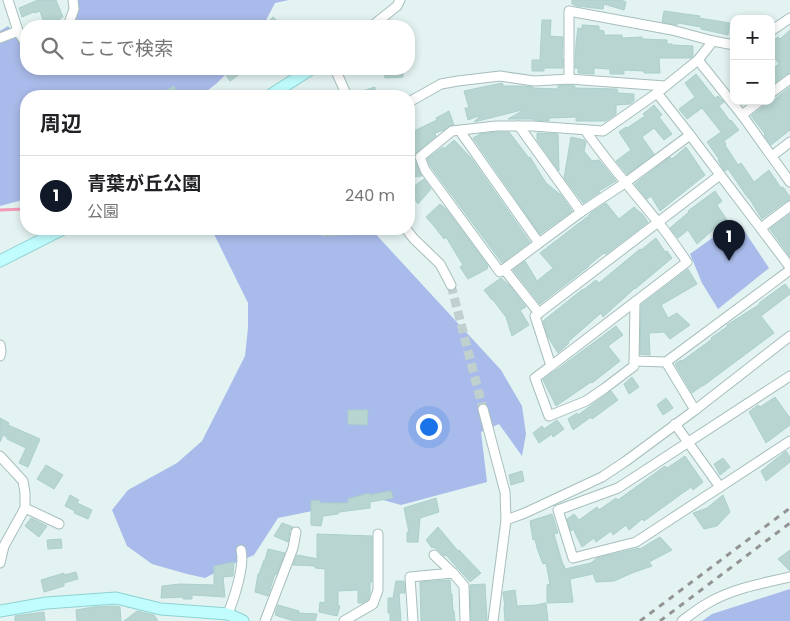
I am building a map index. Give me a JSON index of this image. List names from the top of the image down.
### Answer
{
  "page": {
    "map_buttons": ["+", "−"],
    "search": "ここで検索",
    "heading": "周辺",
    "list": [
      {
        "mark": "1",
        "name": "青葉が丘公園",
        "note": "公園",
        "value": "240 m"
      }
    ],
    "pins": "1"
  }
}
